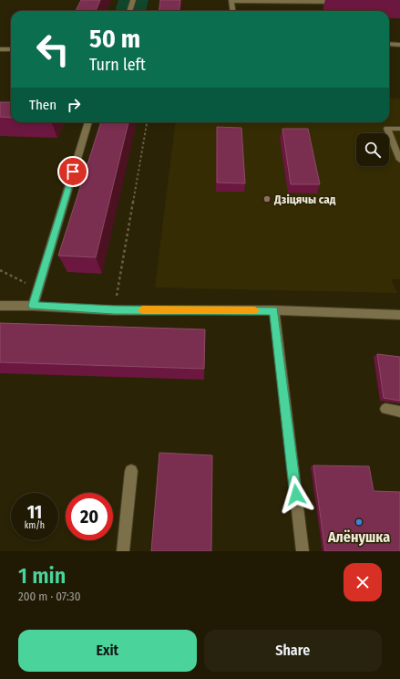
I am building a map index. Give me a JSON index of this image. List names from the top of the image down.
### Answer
{
  "places": ["Дзіцячы сад", "Алёнушка"],
  "page": {
    "turn": ["50 m", "Turn left"],
    "then": "Then",
    "speed": "11 km/h",
    "limit": "20",
    "heading": ["1 min", "200 m · 07:30"],
    "buttons": ["Exit", "Share"]
  }
}
